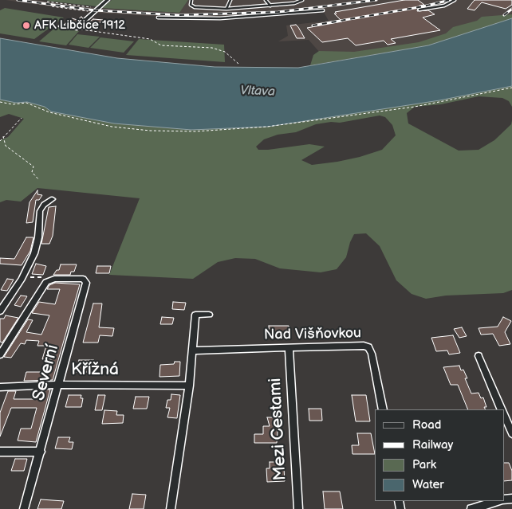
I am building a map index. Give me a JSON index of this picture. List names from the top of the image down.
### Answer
{
  "streets": {
    "street": [
      "Nad Višňovkou",
      "Křížná",
      "Severní",
      "Mezi Cestami"
    ]
  },
  "crossings": [
    ["Nad Višňovkou", "Mezi Cestami"],
    ["Křížná", "Severní"]
  ],
  "water": ["Vltava"],
  "places": ["AFK Libčice 1912"],
  "legend": [
    "Road",
    "Railway",
    "Park",
    "Water"
  ]
}
